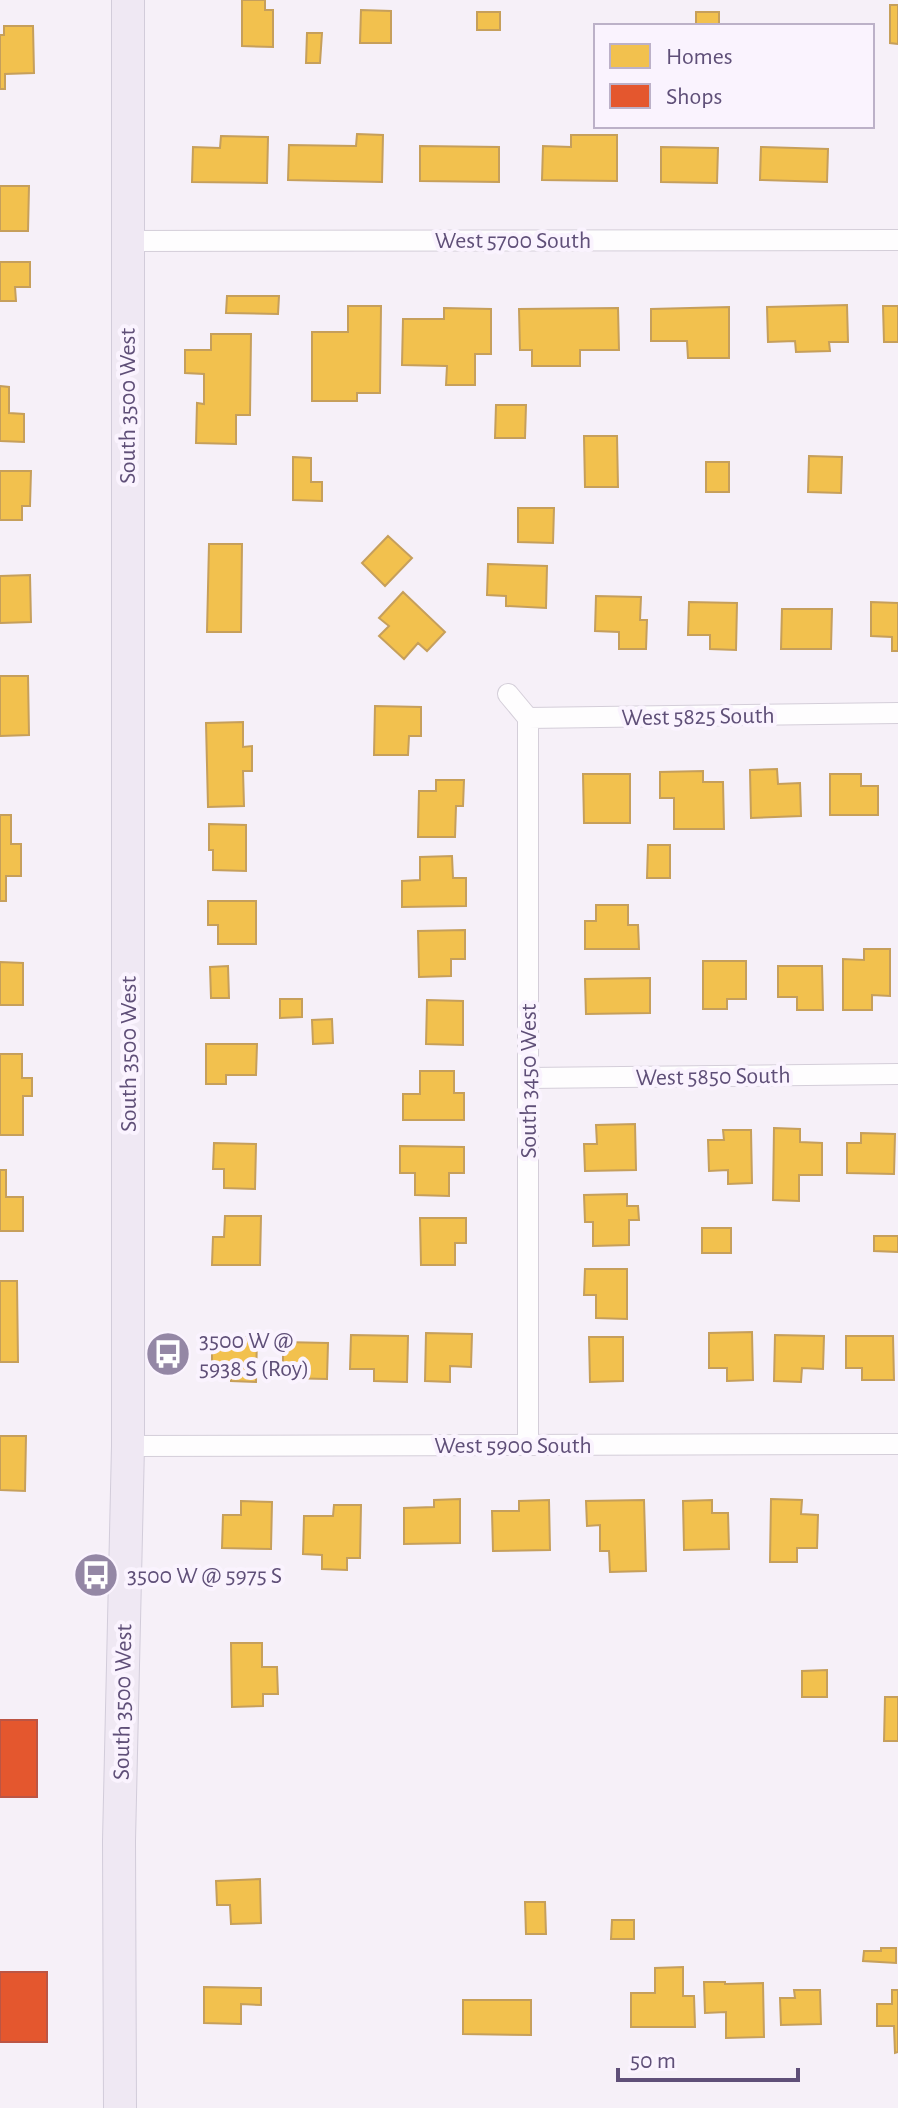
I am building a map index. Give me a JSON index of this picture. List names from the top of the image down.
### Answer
{
  "streets": {
    "main road": ["South 3500 West"],
    "street": [
      "West 5700 South",
      "West 5825 South",
      "West 5850 South",
      "South 3450 West",
      "West 5900 South"
    ]
  },
  "crossings": [
    ["West 5700 South", "South 3500 West"],
    ["South 3500 West", "West 5900 South"],
    ["West 5825 South", "South 3450 West"],
    ["West 5850 South", "South 3450 West"],
    ["South 3450 West", "West 5900 South"]
  ],
  "places": {
    "bus stop": ["3500 W @ 5938 S (Roy)", "3500 W @ 5975 S"]
  },
  "legend": ["Homes", "Shops"],
  "scale_bar": "50 m"
}
